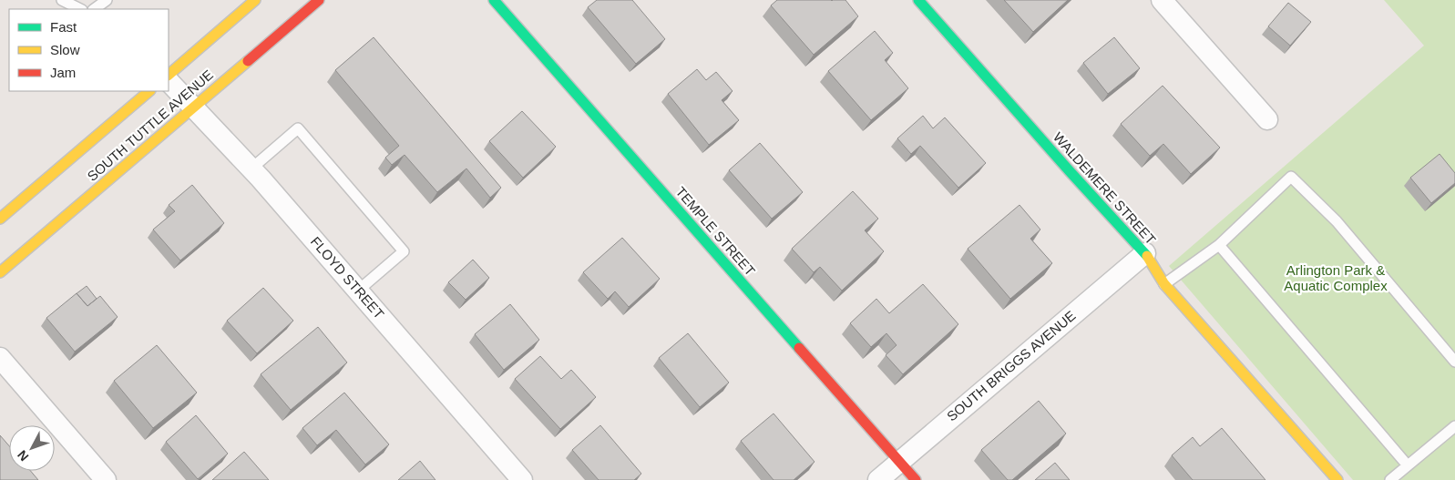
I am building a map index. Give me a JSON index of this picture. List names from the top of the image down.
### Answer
{
  "streets": {
    "street": [
      "SOUTH TUTTLE AVENUE",
      "WALDEMERE STREET",
      "TEMPLE STREET",
      "FLOYD STREET",
      "SOUTH BRIGGS AVENUE"
    ]
  },
  "crossings": [
    ["SOUTH TUTTLE AVENUE", "FLOYD STREET"],
    ["WALDEMERE STREET", "SOUTH BRIGGS AVENUE"],
    ["TEMPLE STREET", "SOUTH BRIGGS AVENUE"]
  ],
  "parks": ["Arlington Park & Aquatic Complex"],
  "legend": ["Fast", "Slow", "Jam"],
  "north": "bottom left"
}
